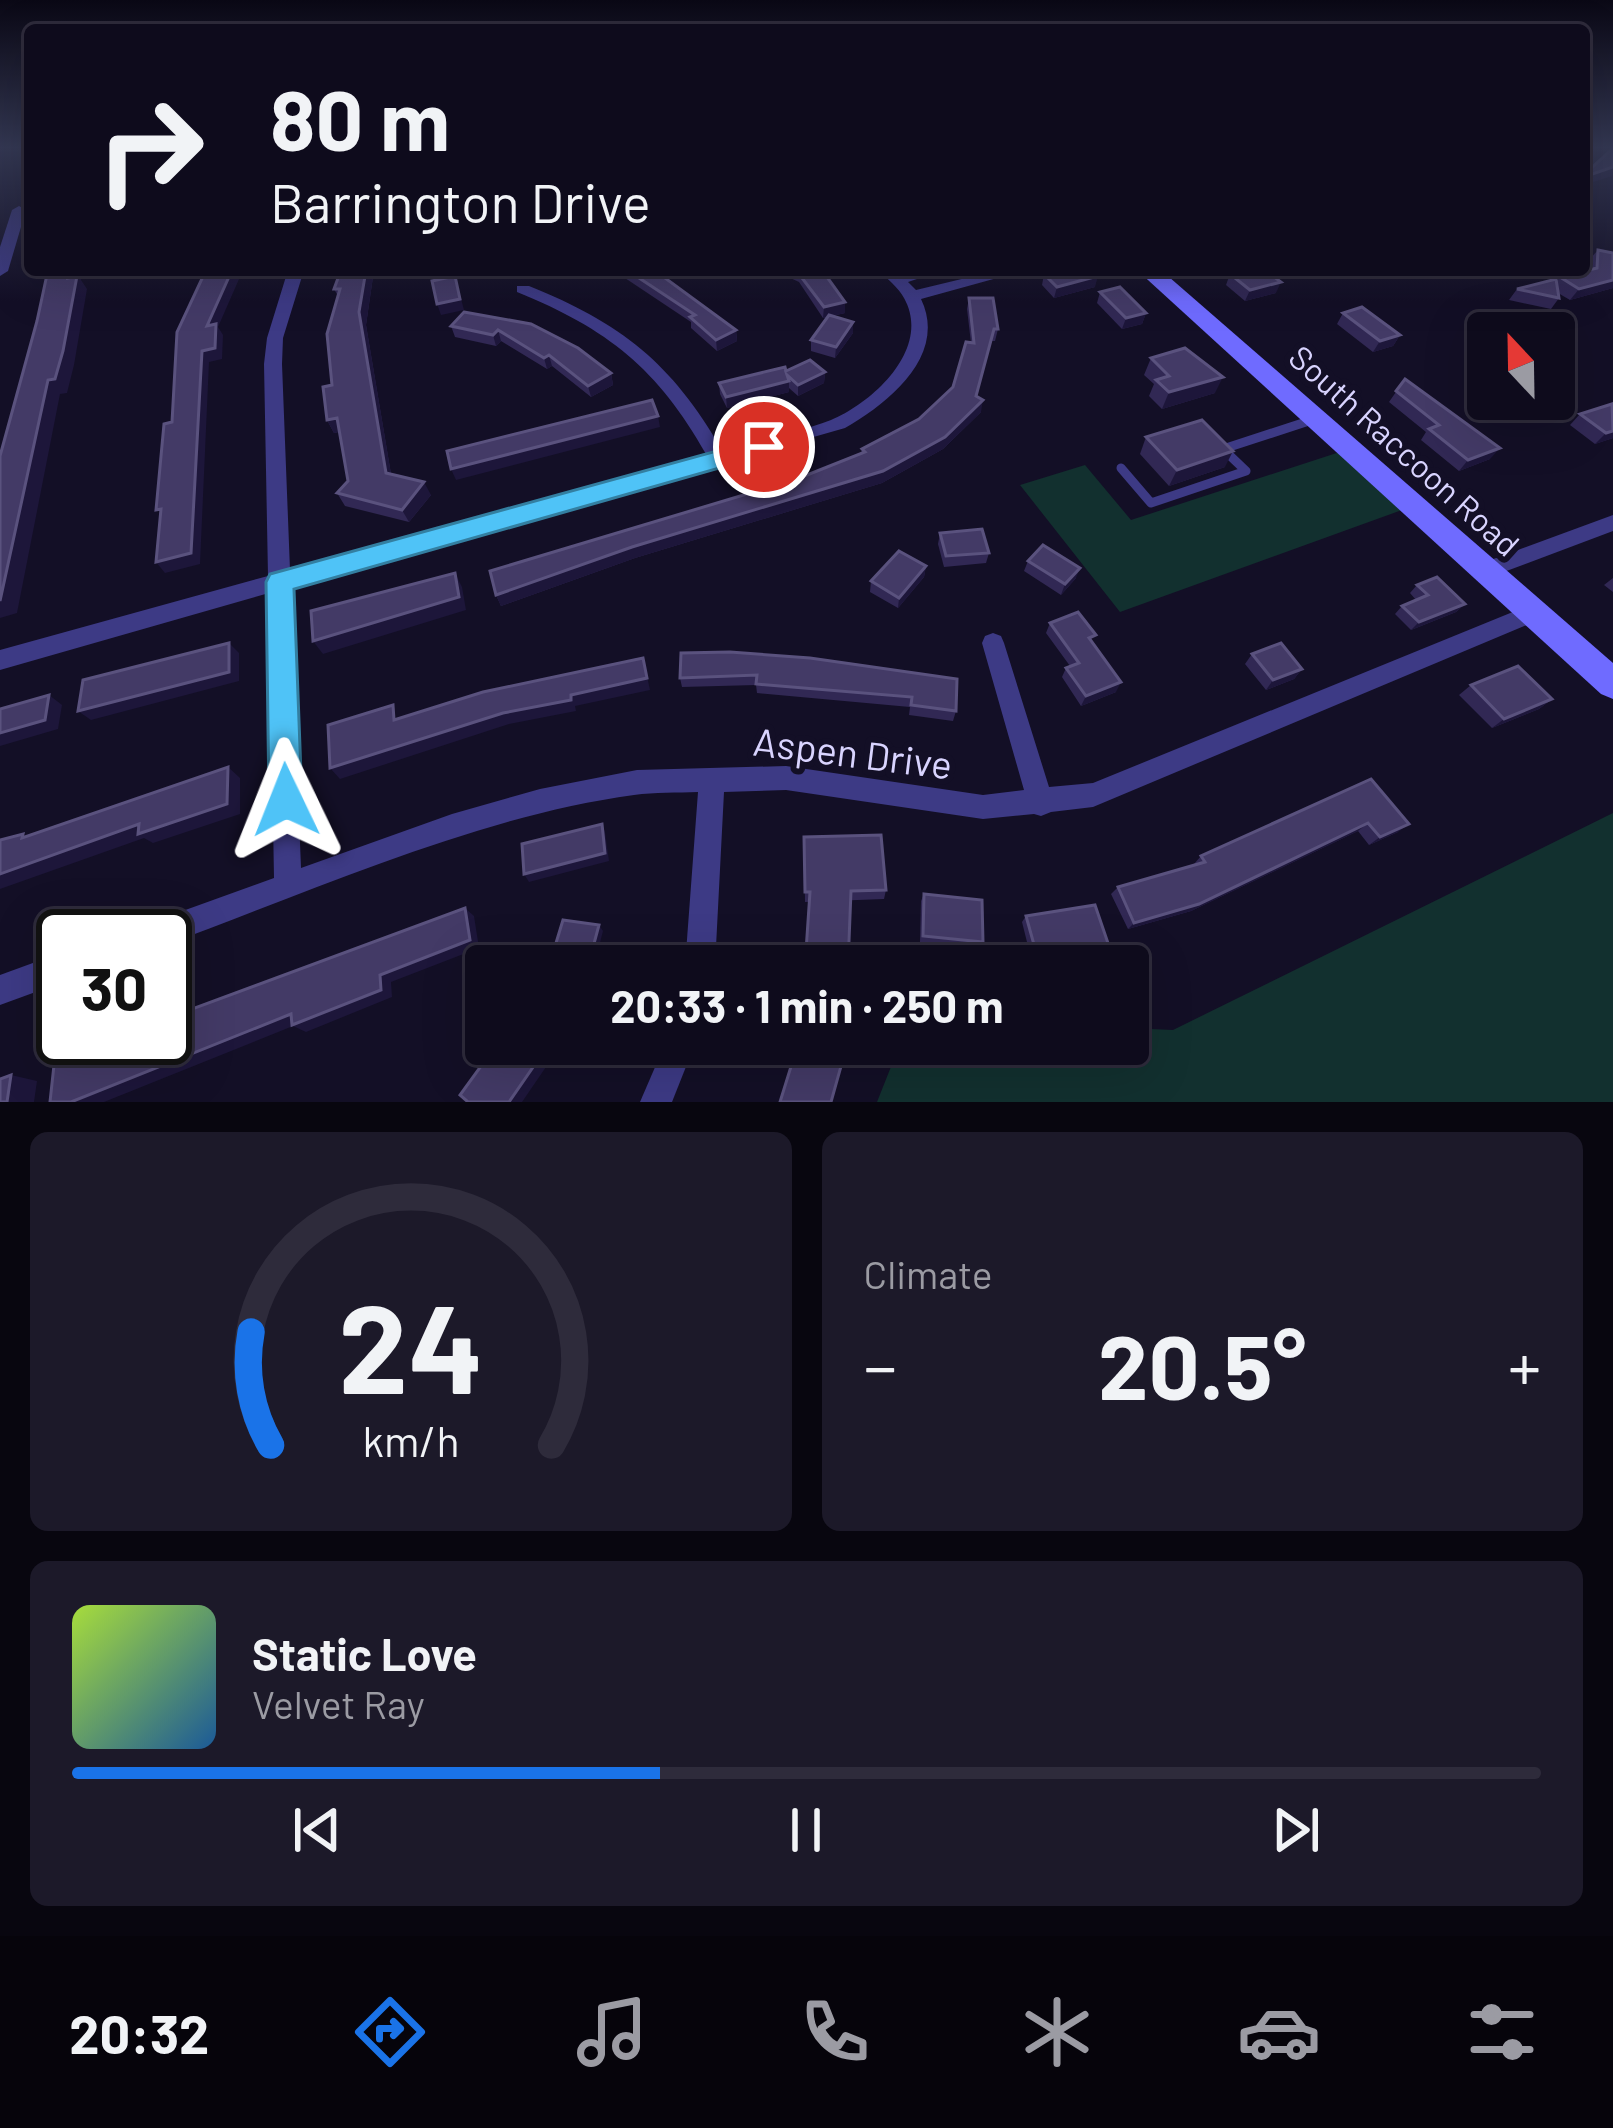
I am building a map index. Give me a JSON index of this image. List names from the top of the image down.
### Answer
{
  "streets": {
    "street": ["South Raccoon Road", "Aspen Drive"]
  },
  "crossings": [
    ["South Raccoon Road", "Aspen Drive"]
  ],
  "north": "top",
  "page": {
    "turn": ["80 m", "Barrington Drive"],
    "limit": "30",
    "trip": "20:33 · 1 min · 250 m",
    "tile": "Climate",
    "heat": ["−", "20.5°", "+"],
    "song": ["Static Love", "Velvet Ray"],
    "tabs": "20:32",
    "gauge": ["24", "km/h"]
  }
}
